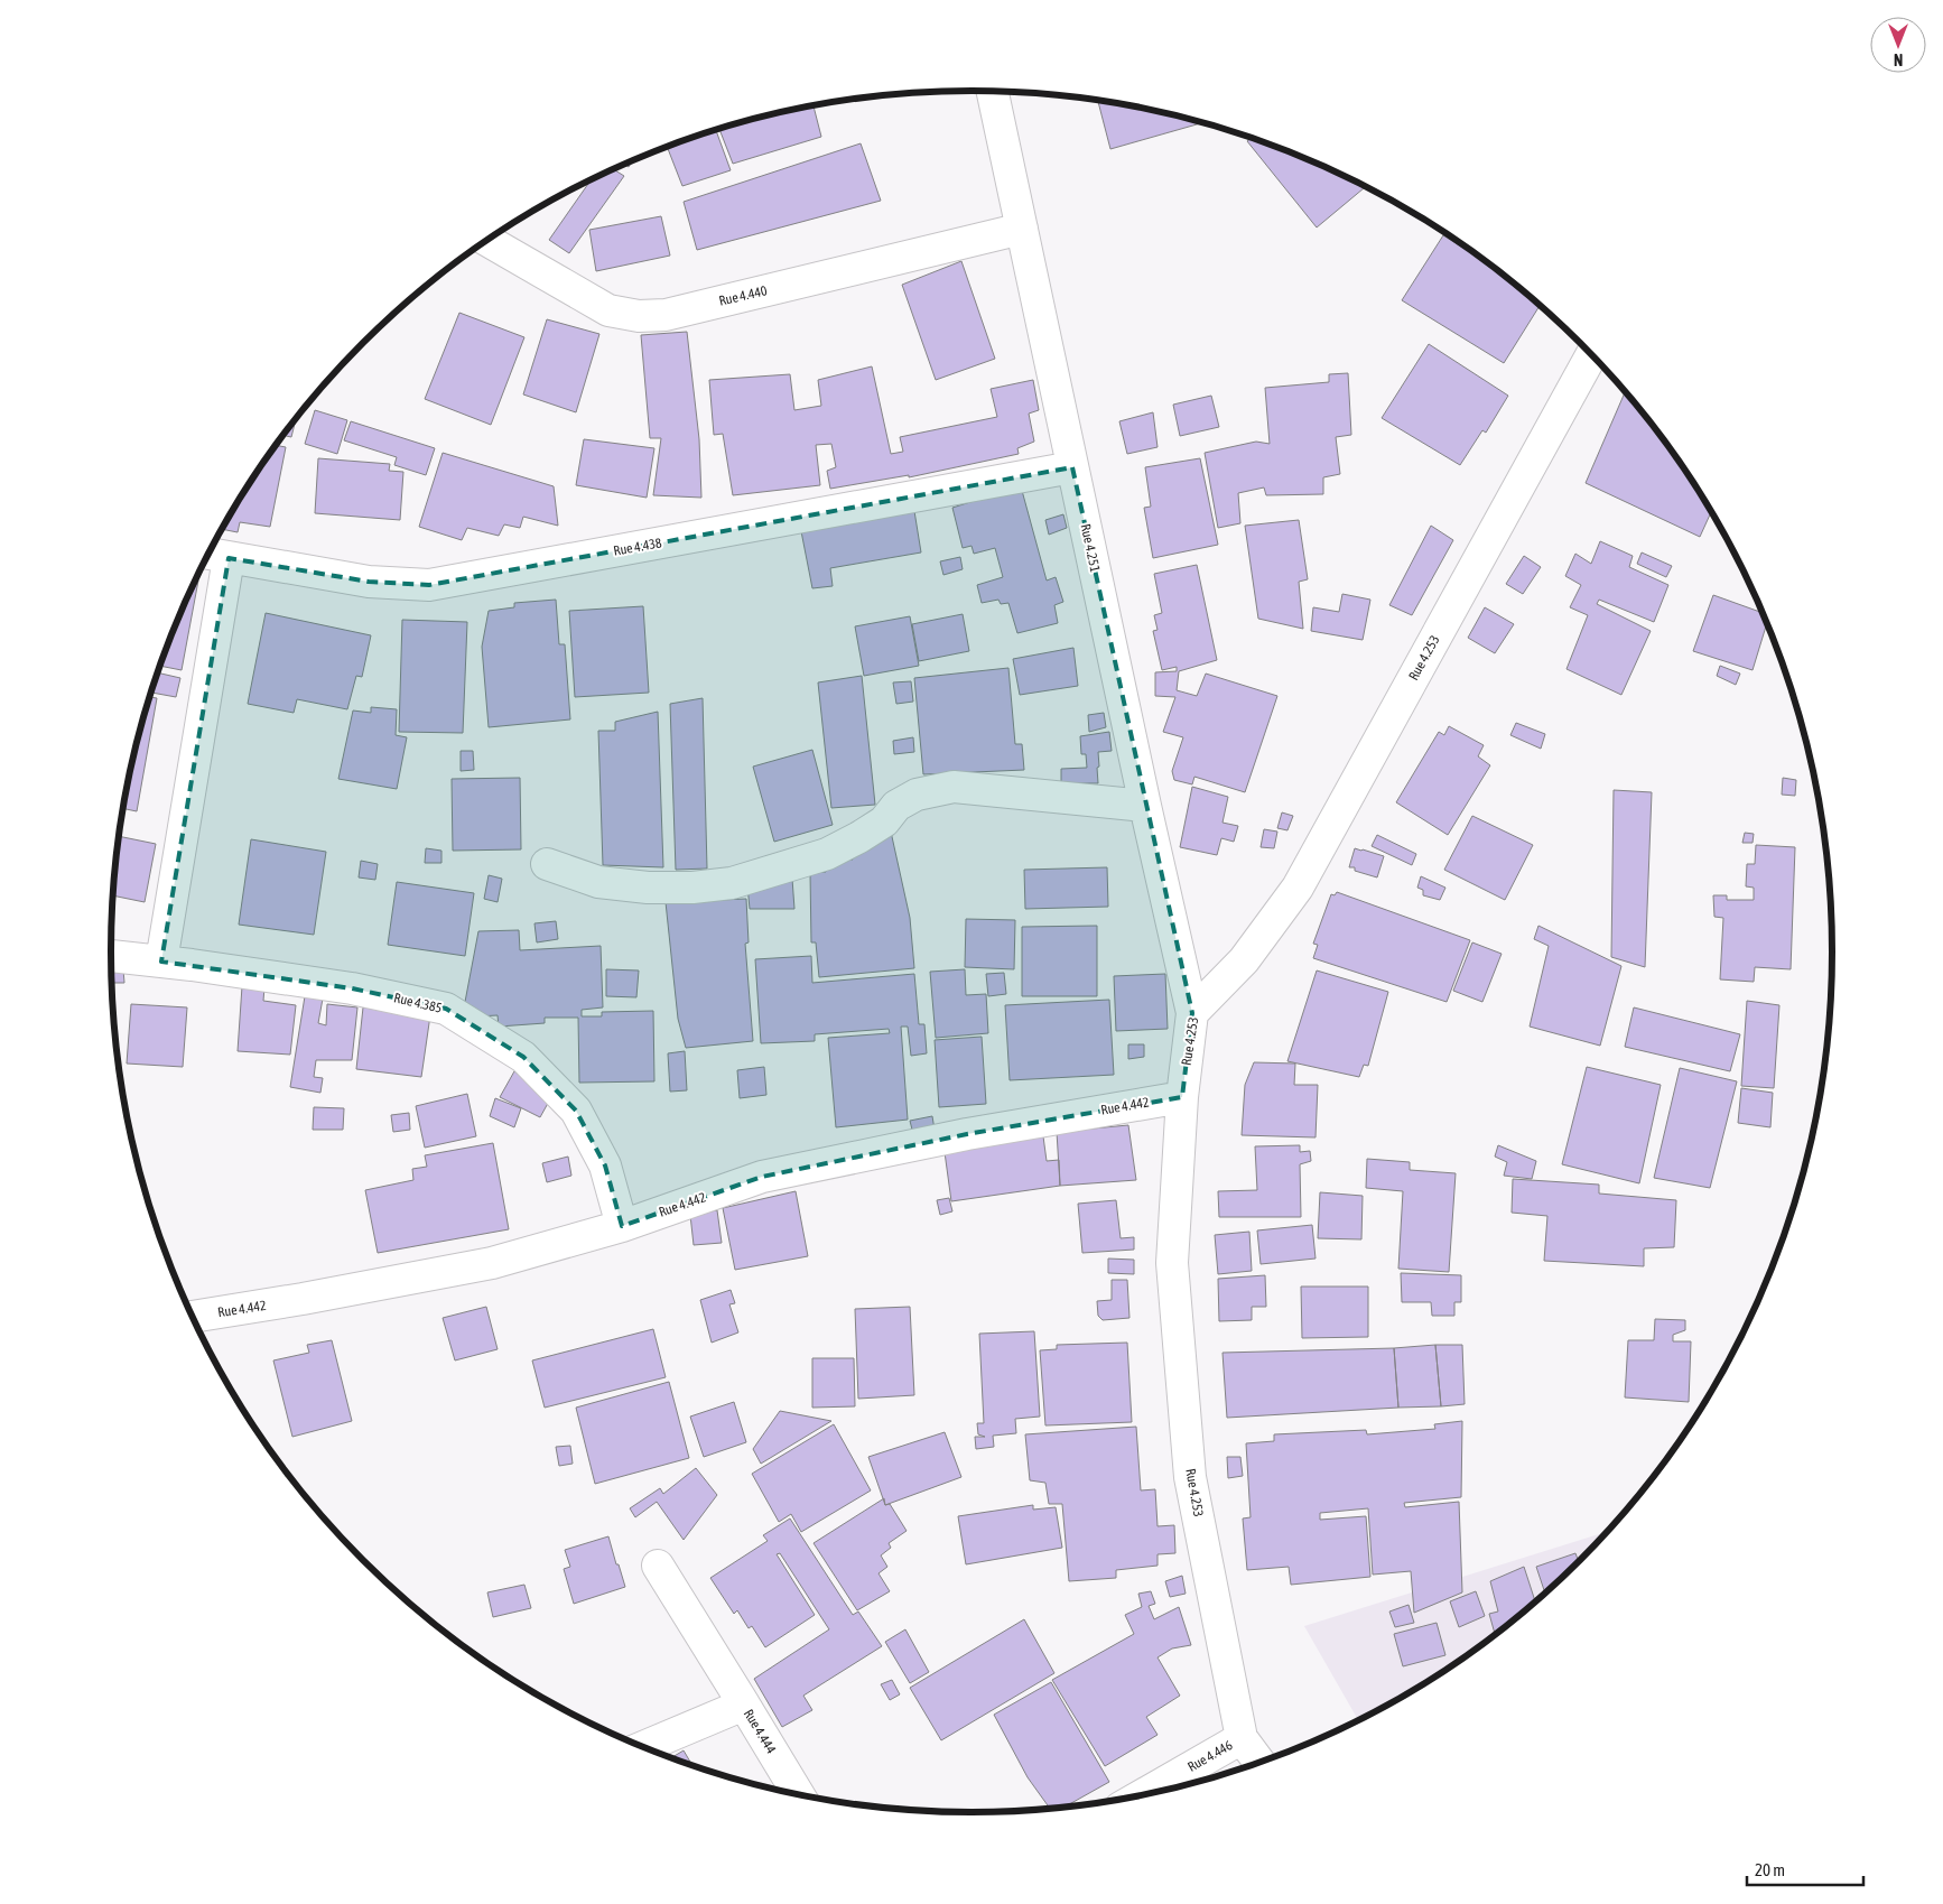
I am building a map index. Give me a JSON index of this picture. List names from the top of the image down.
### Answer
{
  "streets": {
    "street": [
      "Rue 4.440",
      "Rue 4.438",
      "Rue 4.251",
      "Rue 4.253",
      "Rue 4.385",
      "Rue 4.442",
      "Rue 4.444",
      "Rue 4.446"
    ]
  },
  "crossings": [
    ["Rue 4.440", "Rue 4.251"],
    ["Rue 4.438", "Rue 4.251"],
    ["Rue 4.251", "Rue 4.253"],
    ["Rue 4.253", "Rue 4.442"],
    ["Rue 4.253", "Rue 4.446"],
    ["Rue 4.385", "Rue 4.442"]
  ],
  "scale_bar": "20 m",
  "north": "bottom"
}
